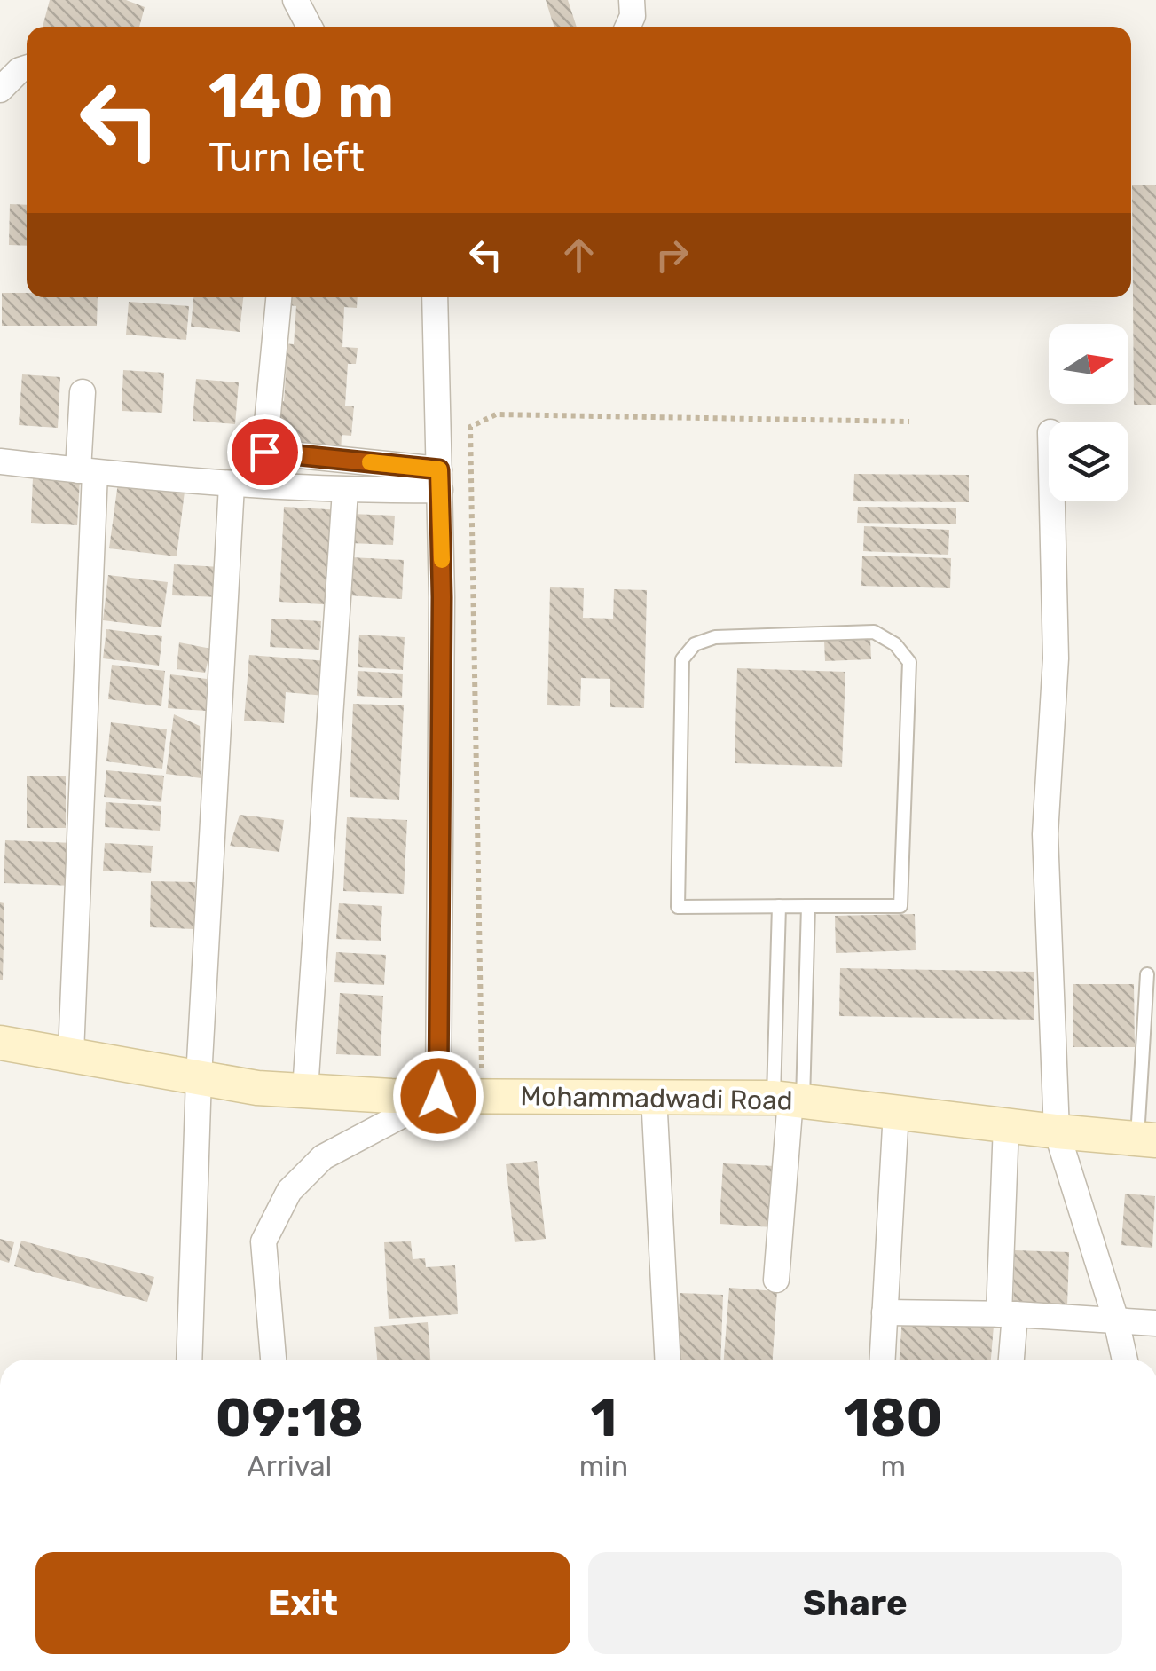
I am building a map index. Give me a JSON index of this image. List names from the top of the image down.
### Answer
{
  "streets": {
    "main road": ["Mohammadwadi Road"]
  },
  "north": "right",
  "page": {
    "turn": ["140 m", "Turn left"],
    "eta": [
      "09:18",
      "Arrival",
      "1",
      "min",
      "180",
      "m"
    ],
    "buttons": ["Exit", "Share"]
  }
}
